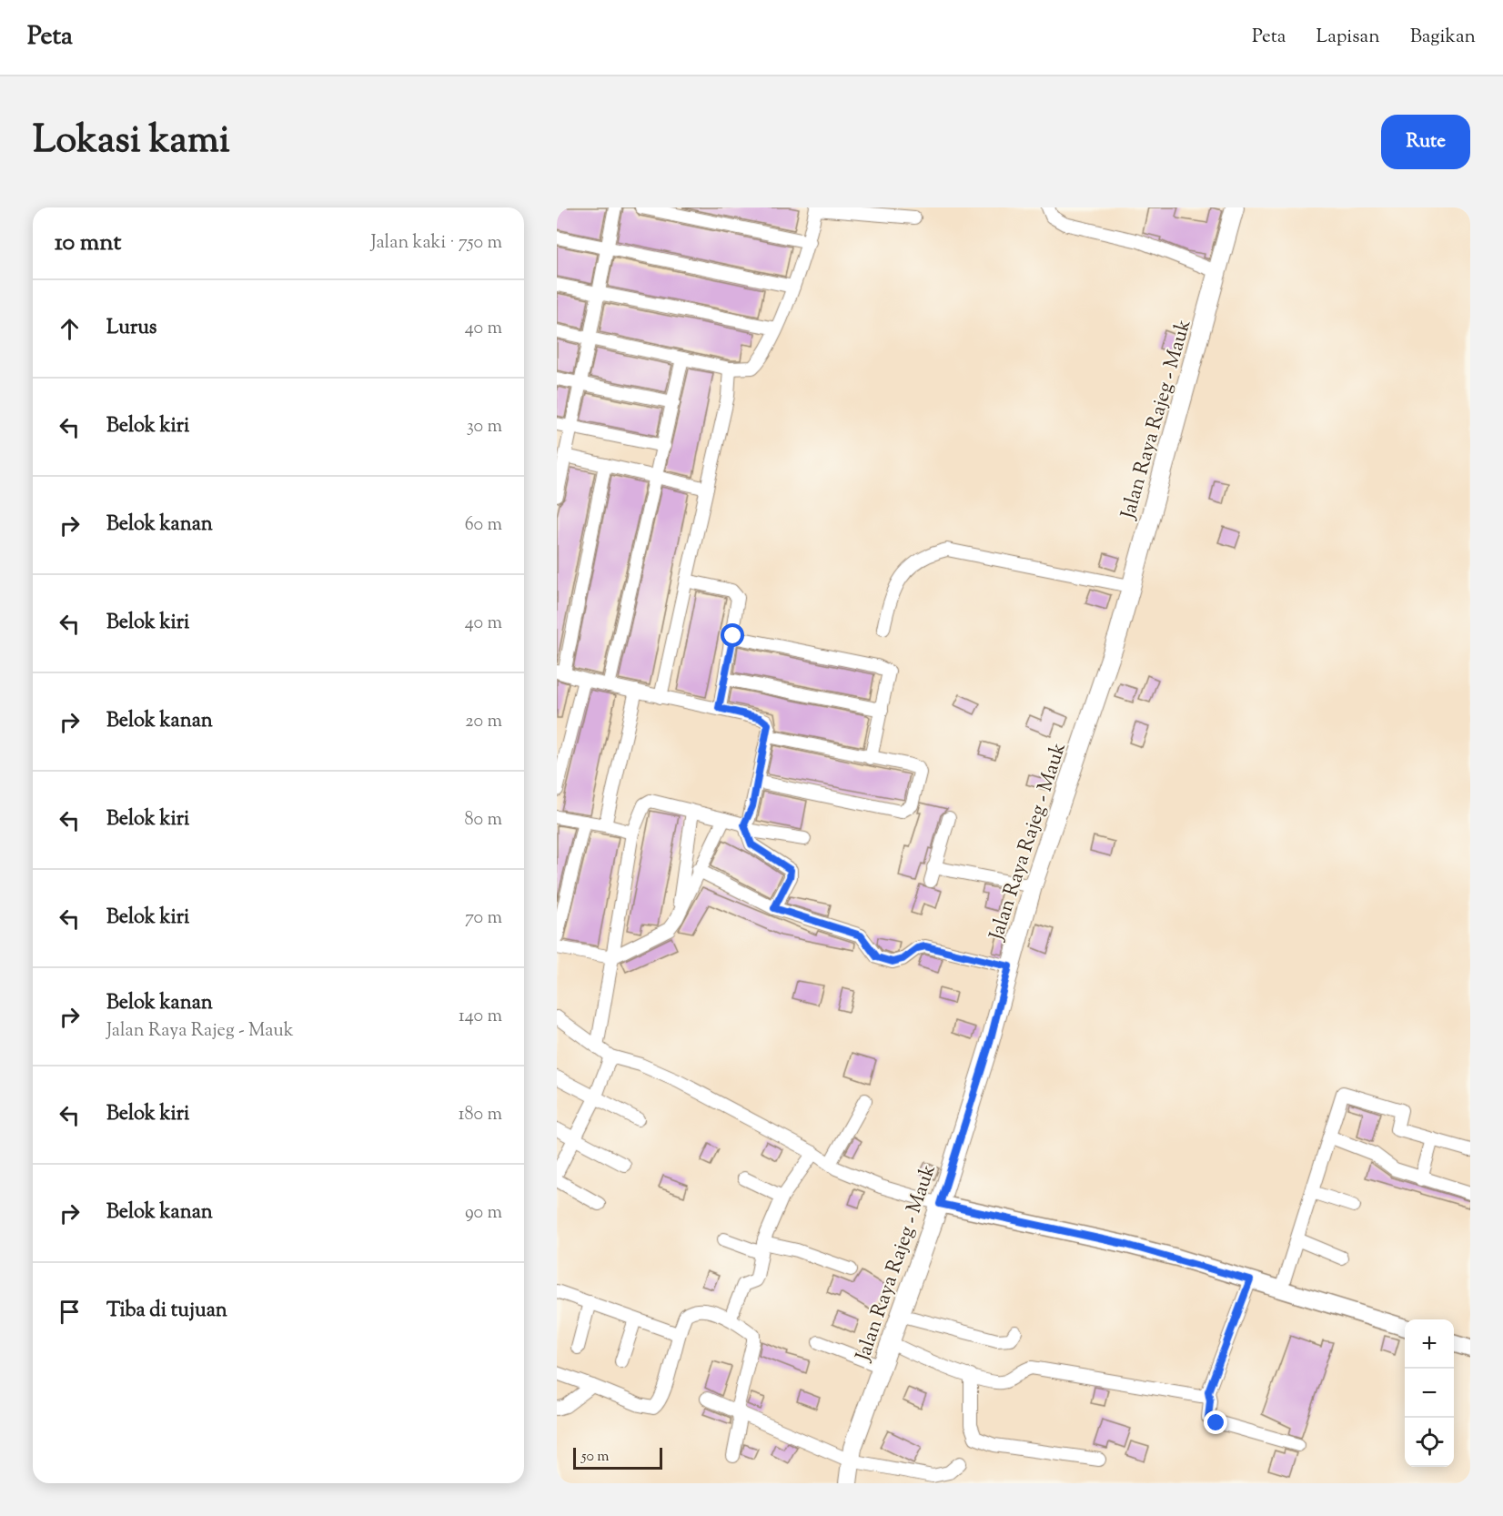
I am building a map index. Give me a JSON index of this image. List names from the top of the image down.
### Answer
{
  "streets": {
    "main road": ["Jalan Raya Rajeg - Mauk"]
  },
  "scale_bar": "50 m",
  "page": {
    "header": "Peta",
    "nav": ["Peta", "Lapisan", "Bagikan"],
    "title": "Lokasi kami",
    "buttons": "Rute",
    "heading": ["10 mnt", "Jalan kaki · 750 m"],
    "list": [
      ["Lurus", "40 m"],
      ["Belok kiri", "30 m"],
      ["Belok kanan", "60 m"],
      ["Belok kiri", "40 m"],
      ["Belok kanan", "20 m"],
      ["Belok kiri", "80 m"],
      ["Belok kiri", "70 m"],
      ["Belok kanan", "Jalan Raya Rajeg - Mauk", "140 m"],
      ["Belok kiri", "180 m"],
      ["Belok kanan", "90 m"],
      "Tiba di tujuan"
    ],
    "map_buttons": ["+", "−"],
    "scale": "50 m"
  }
}
